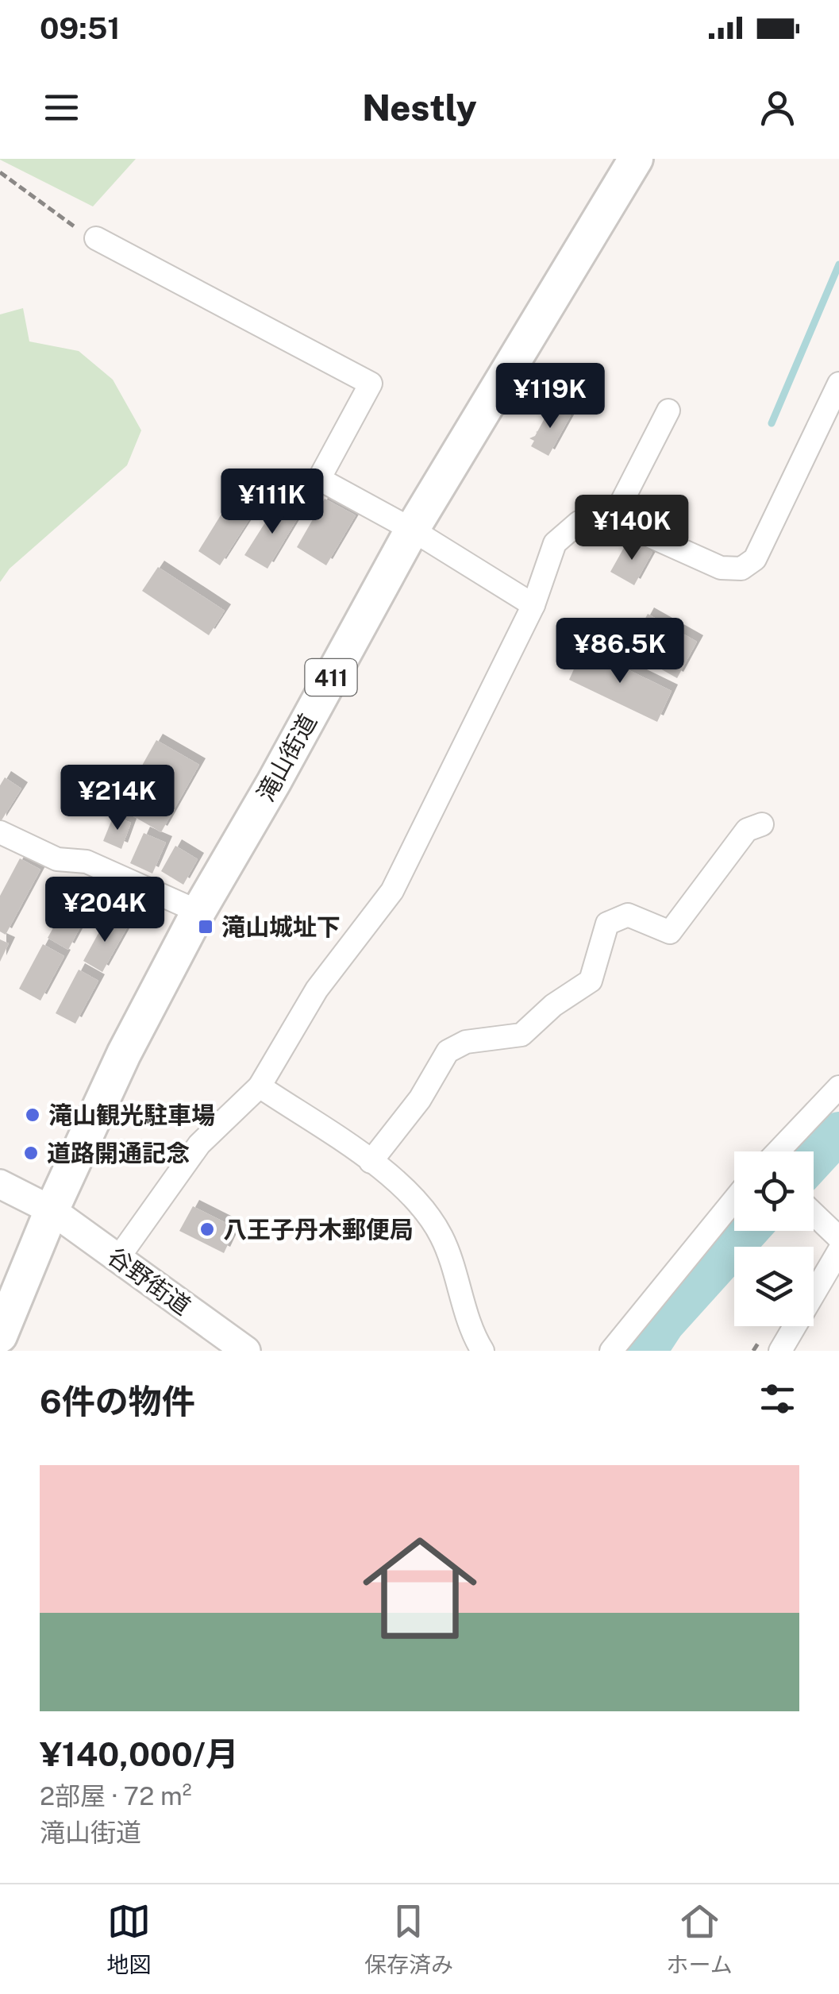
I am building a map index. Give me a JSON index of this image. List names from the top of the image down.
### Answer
{
  "streets": {
    "highway": ["411", "滝山街道"],
    "main road": ["谷野街道"]
  },
  "crossings": [
    ["滝山街道", "谷野街道"]
  ],
  "places": {
    "transit": ["滝山城址下"],
    "other": ["滝山観光駐車場", "道路開通記念", "八王子丹木郵便局"]
  },
  "page": {
    "status": "09:51",
    "header": "Nestly",
    "price": [
      "¥119K",
      "¥111K",
      "¥140K",
      "¥86.5K",
      "¥214K",
      "¥204K"
    ],
    "heading": "6件の物件",
    "list": [
      {
        "name": "¥140,000/月",
        "note": "2部屋 · 72 m² · 滝山街道"
      }
    ],
    "tabs": ["地図", "保存済み", "ホーム"]
  }
}
